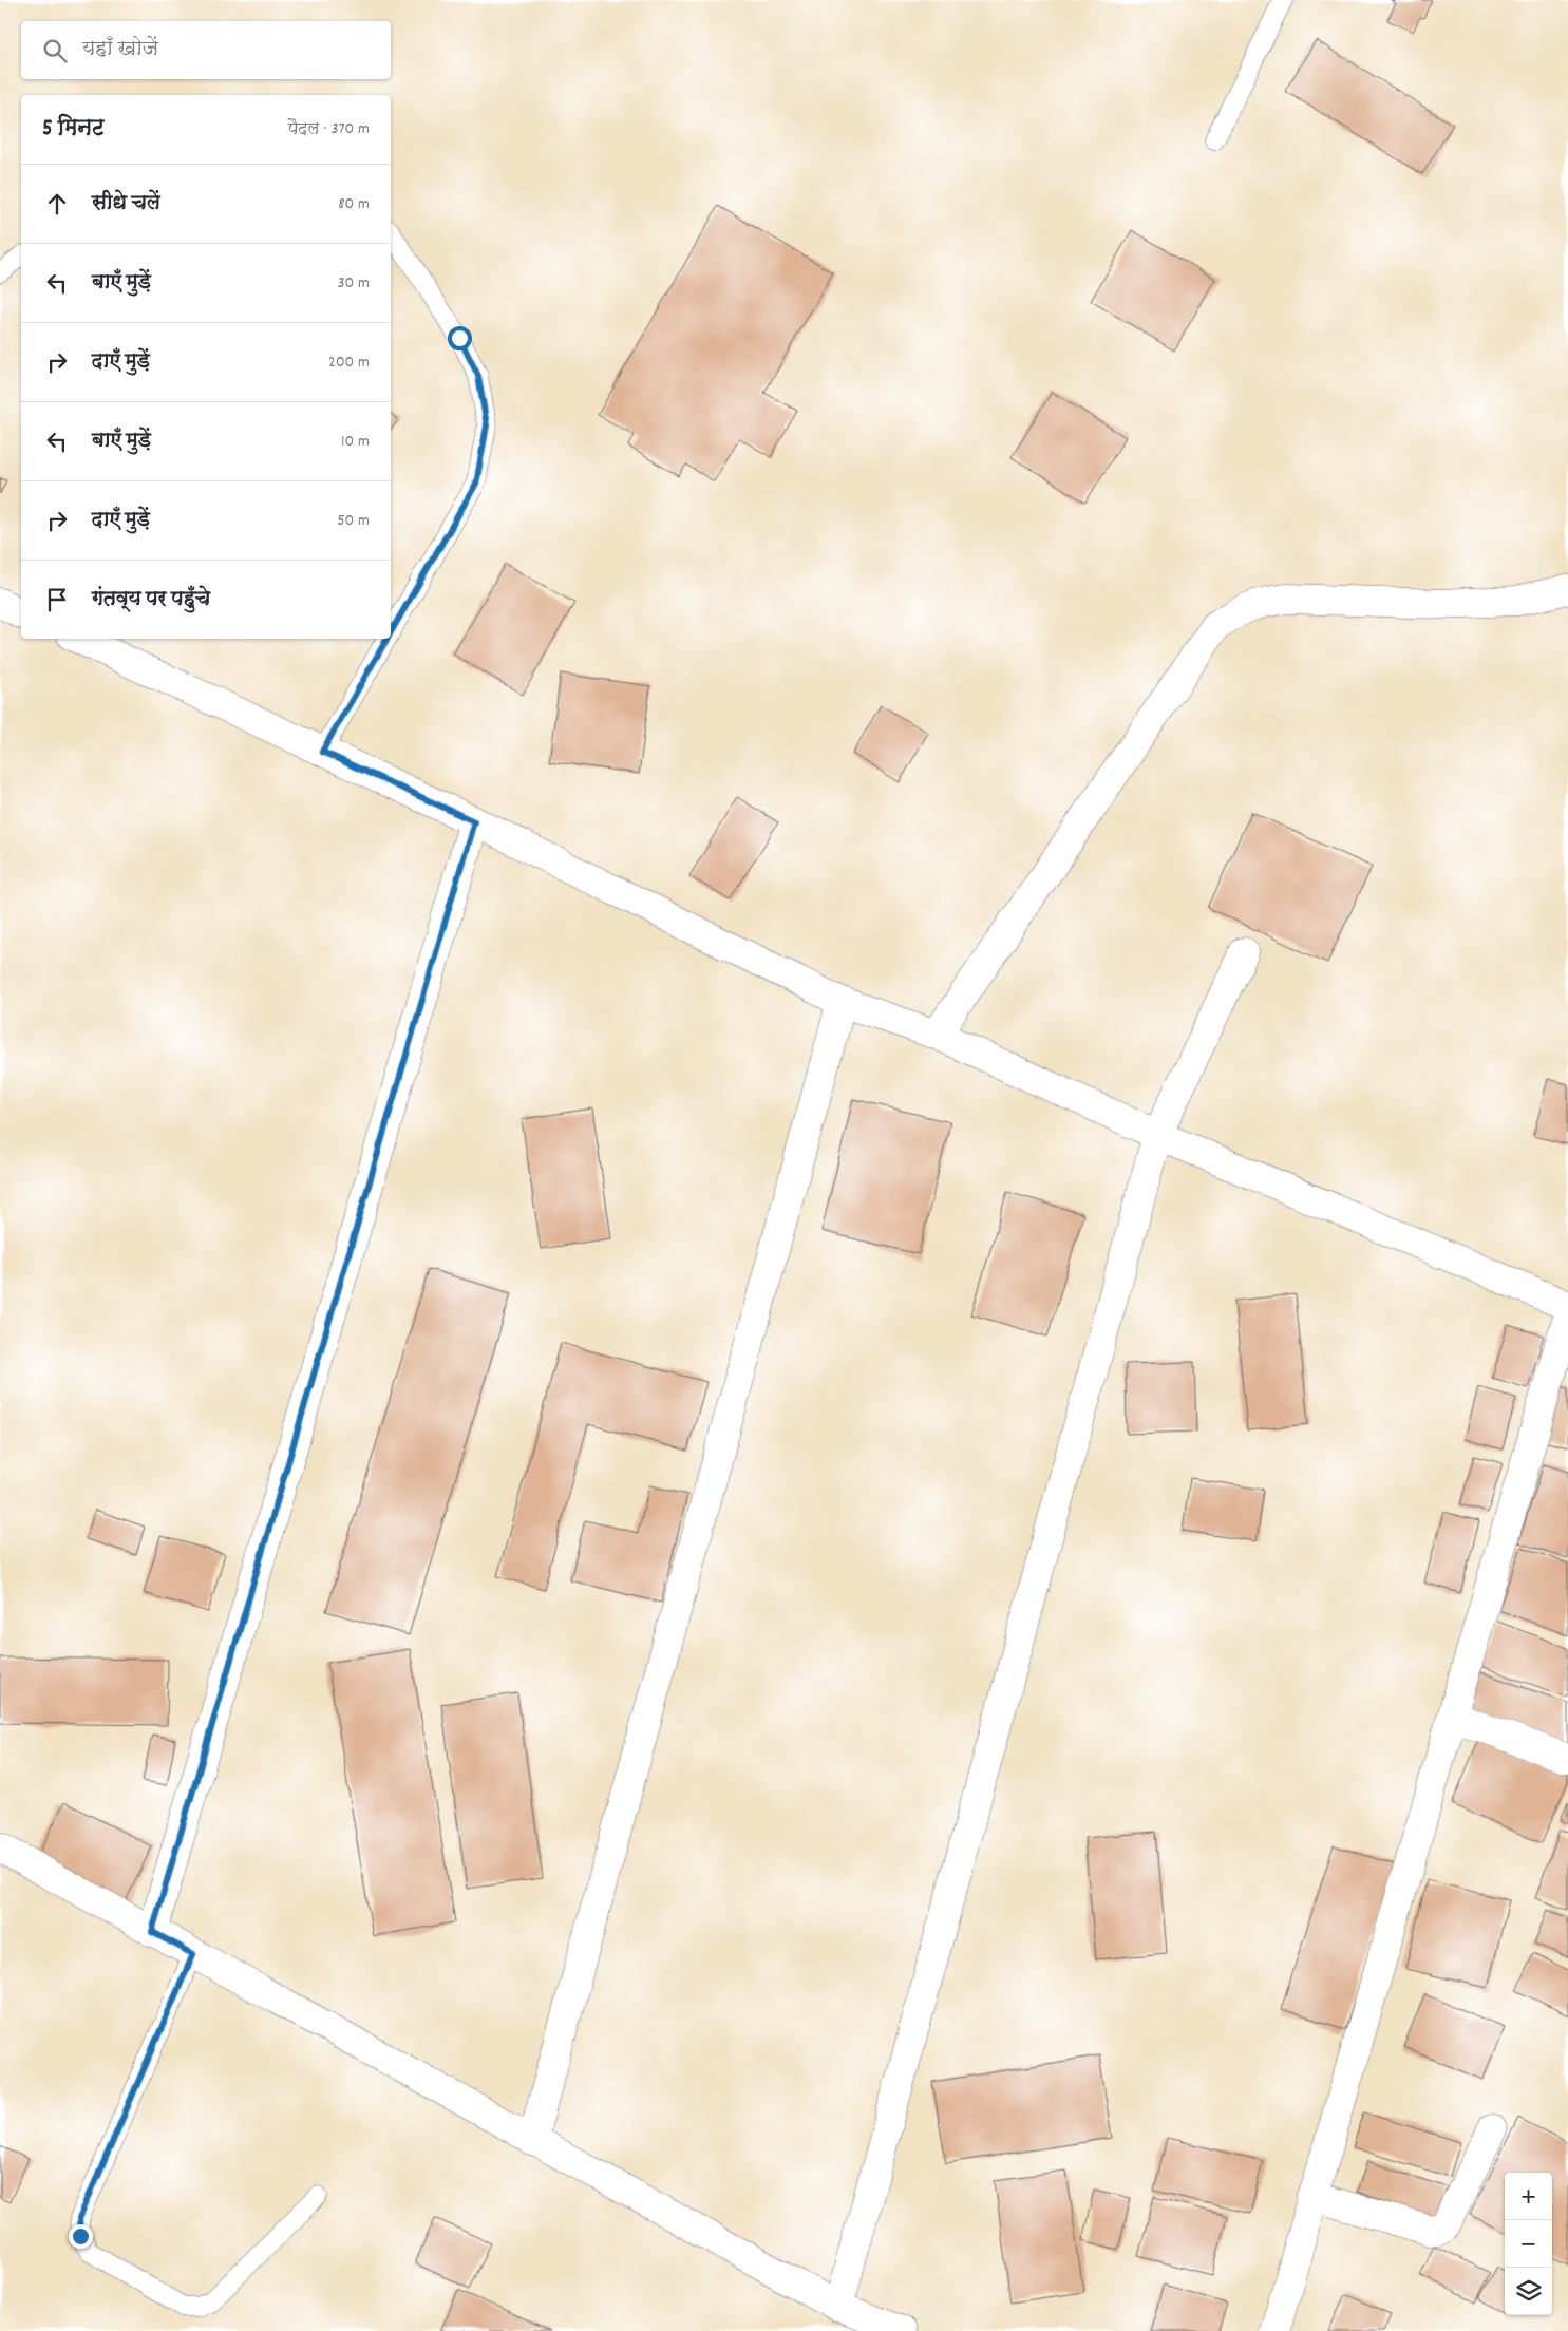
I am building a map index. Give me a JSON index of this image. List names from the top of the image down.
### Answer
{
  "page": {
    "search": "यहाँ खोजें",
    "heading": ["5 मिनट", "पैदल · 370 m"],
    "list": [
      ["सीधे चलें", "80 m"],
      ["बाएँ मुड़ें", "30 m"],
      ["दाएँ मुड़ें", "200 m"],
      ["बाएँ मुड़ें", "10 m"],
      ["दाएँ मुड़ें", "50 m"],
      "गंतव्य पर पहुँचे"
    ],
    "map_buttons": ["+", "−"]
  }
}
